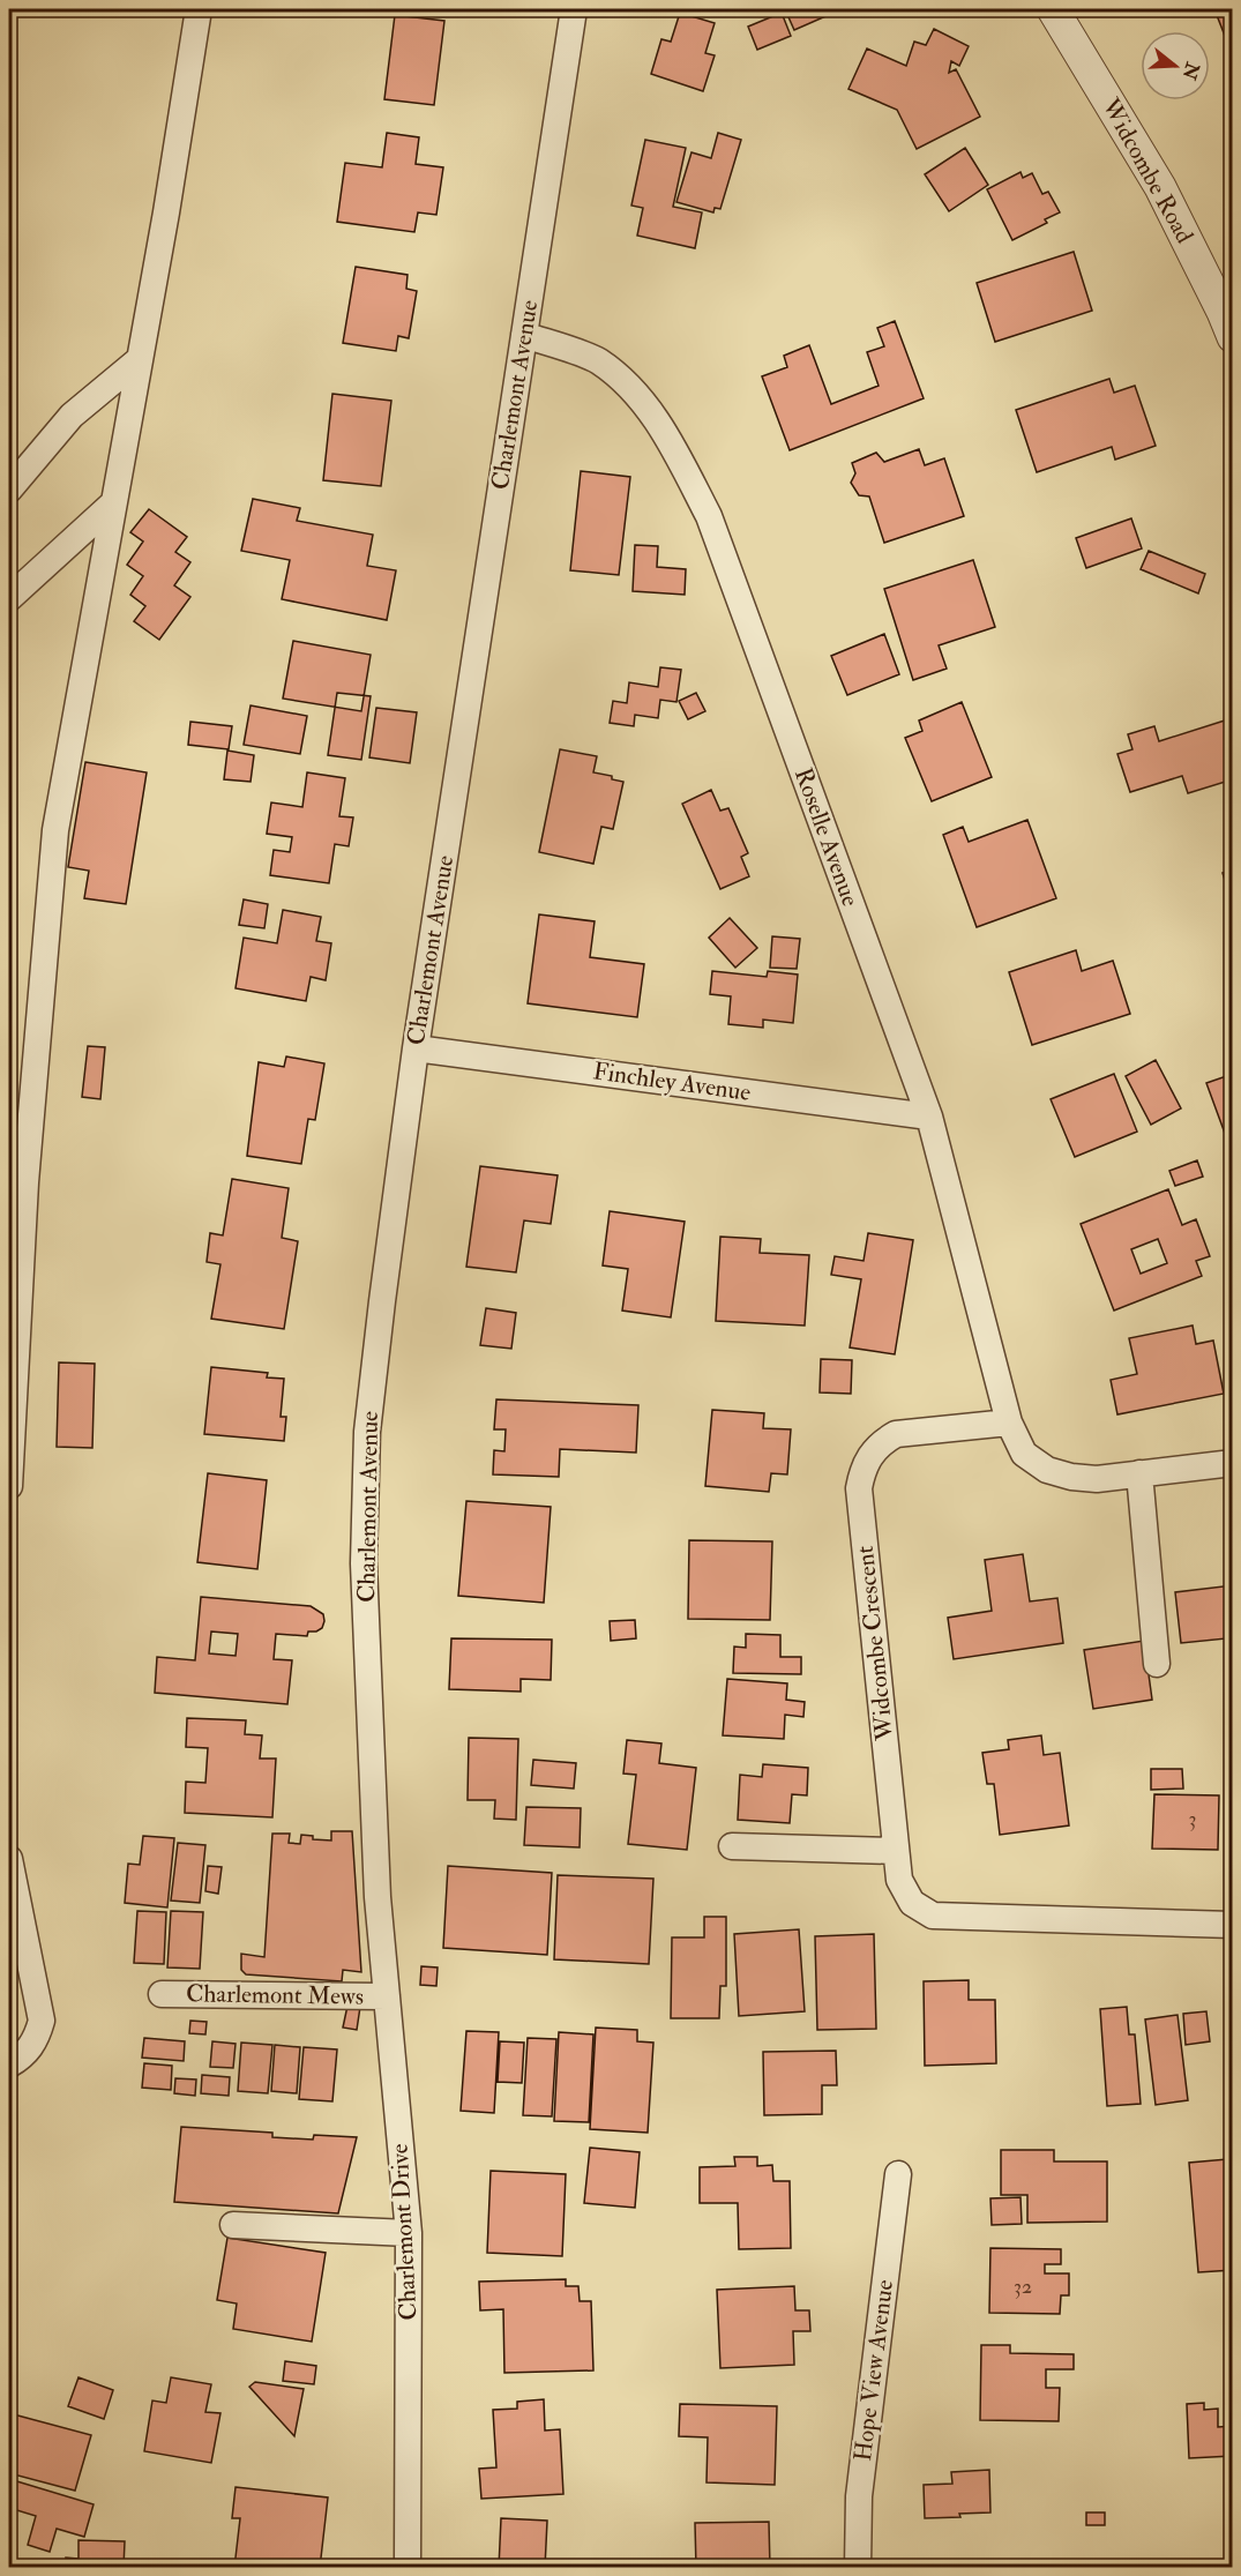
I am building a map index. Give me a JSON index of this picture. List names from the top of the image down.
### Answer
{
  "streets": {
    "street": [
      "Widcombe Road",
      "Charlemont Avenue",
      "Roselle Avenue",
      "Finchley Avenue",
      "Widcombe Crescent",
      "Charlemont Mews",
      "Charlemont Drive",
      "Hope View Avenue"
    ]
  },
  "crossings": [
    ["Charlemont Avenue", "Roselle Avenue"],
    ["Charlemont Avenue", "Finchley Avenue"],
    ["Charlemont Avenue", "Charlemont Drive"],
    ["Roselle Avenue", "Finchley Avenue"],
    ["Roselle Avenue", "Widcombe Crescent"],
    ["Charlemont Mews", "Charlemont Drive"]
  ],
  "house_numbers": ["3", "32"],
  "north": "right"
}
